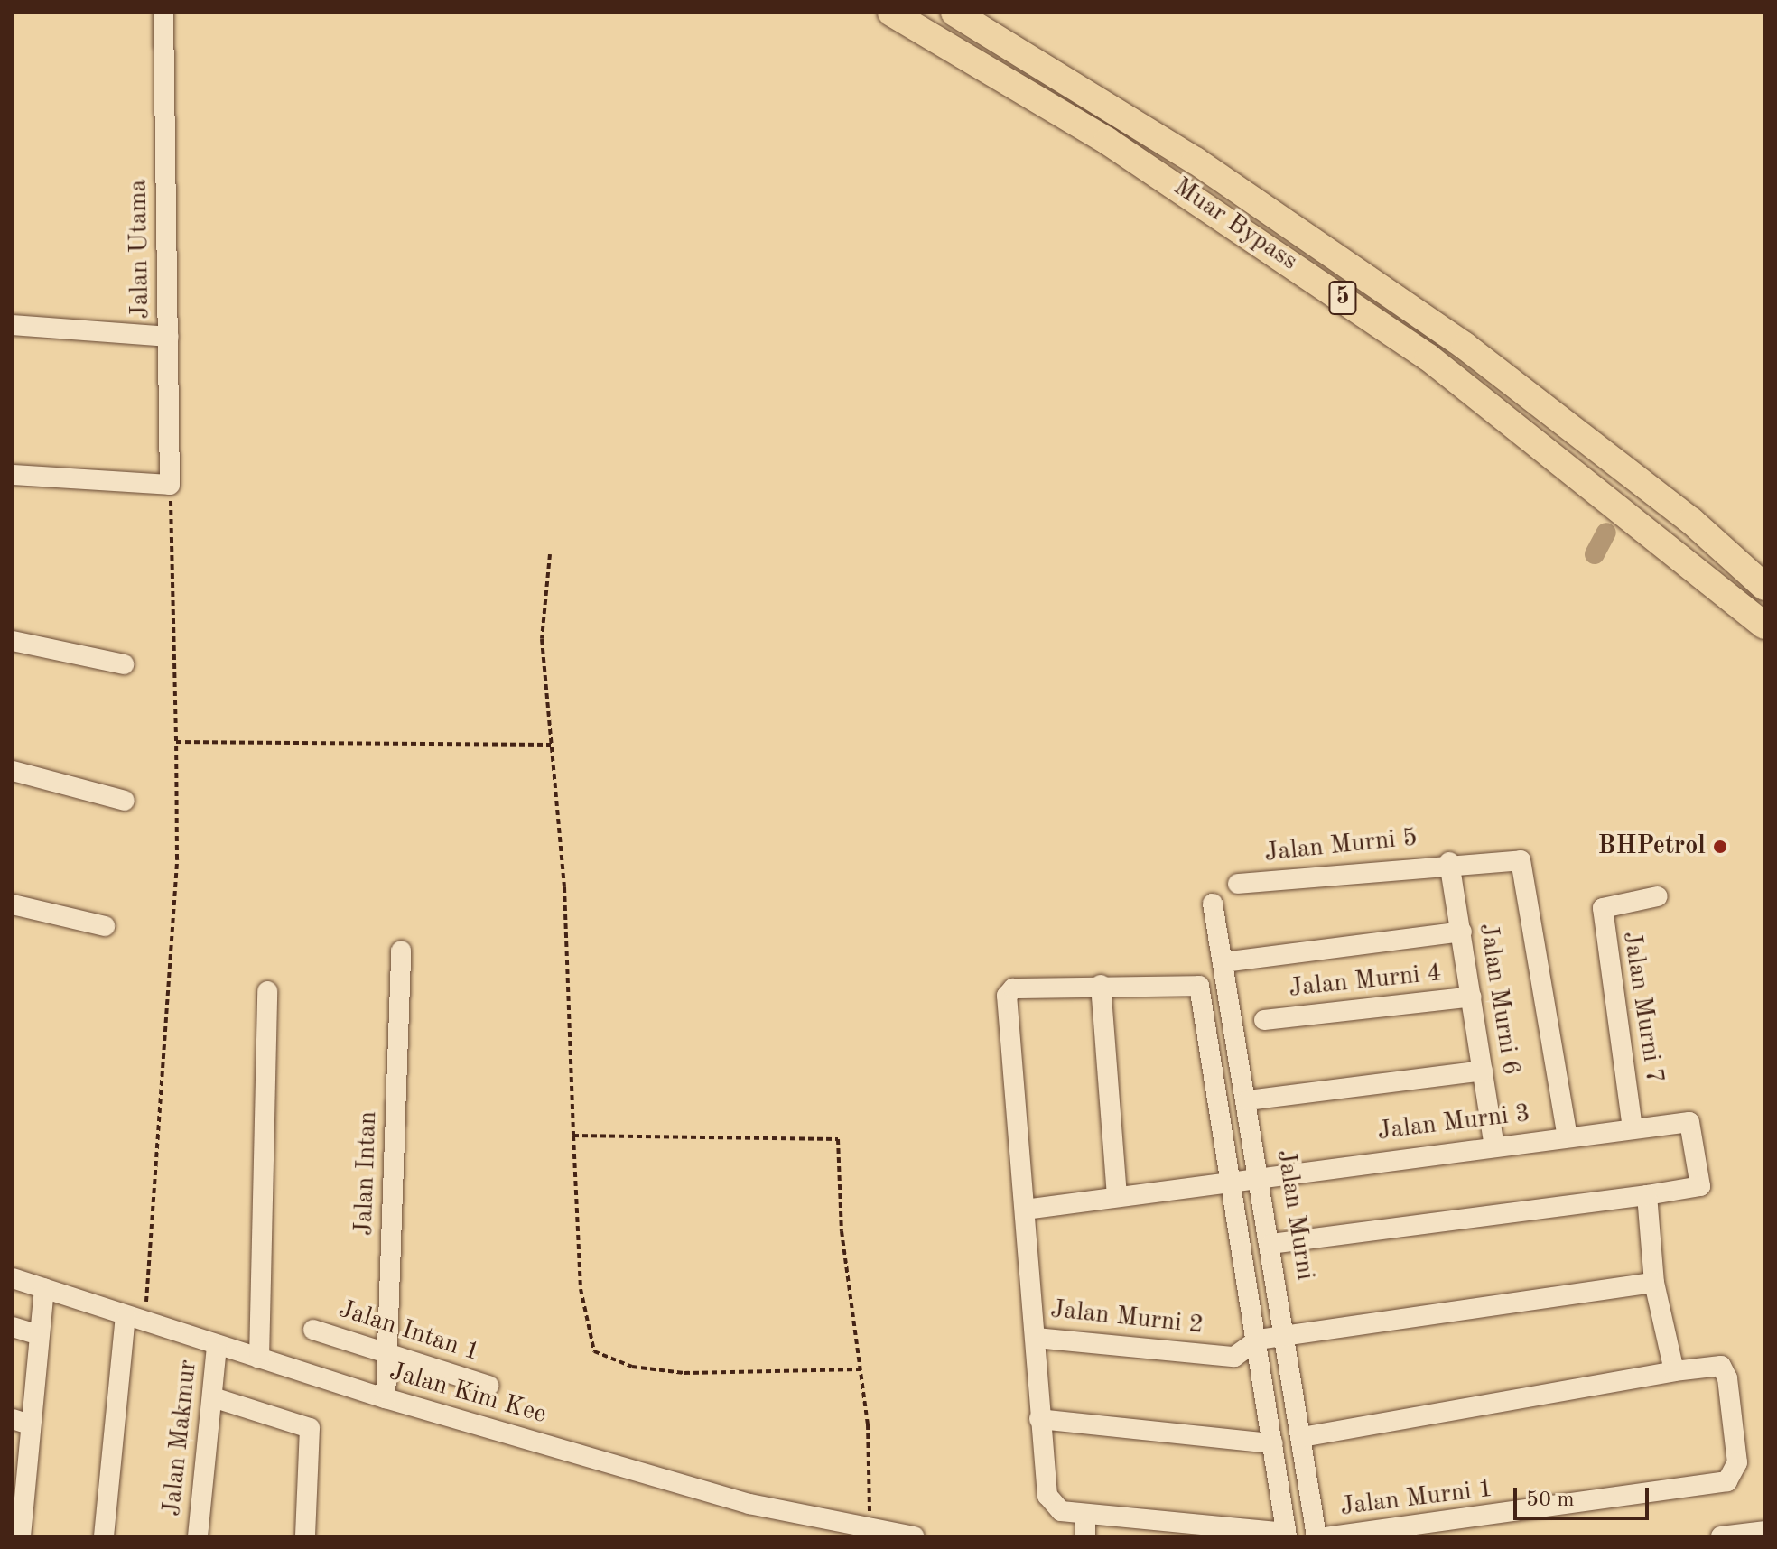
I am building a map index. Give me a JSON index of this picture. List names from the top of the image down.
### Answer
{
  "streets": {
    "highway": ["Muar Bypass", "5"],
    "street": [
      "Jalan Utama",
      "Jalan Murni 5",
      "Jalan Murni 4",
      "Jalan Murni 6",
      "Jalan Murni 7",
      "Jalan Murni 3",
      "Jalan Intan",
      "Jalan Murni",
      "Jalan Murni 2",
      "Jalan Intan 1",
      "Jalan Kim Kee",
      "Jalan Makmur",
      "Jalan Murni 1"
    ]
  },
  "crossings": [
    ["Jalan Murni 5", "Jalan Murni 6"],
    ["Jalan Murni 5", "Jalan Murni 3"],
    ["Jalan Murni 4", "Jalan Murni 6"],
    ["Jalan Murni 6", "Jalan Murni 3"],
    ["Jalan Murni 7", "Jalan Murni 3"],
    ["Jalan Murni 3", "Jalan Murni"],
    ["Jalan Murni 3", "Jalan Murni 2"],
    ["Jalan Intan", "Jalan Intan 1"],
    ["Jalan Intan", "Jalan Kim Kee"],
    ["Jalan Murni", "Jalan Murni 2"],
    ["Jalan Kim Kee", "Jalan Makmur"]
  ],
  "places": ["BHPetrol"],
  "scale_bar": "50 m"
}
